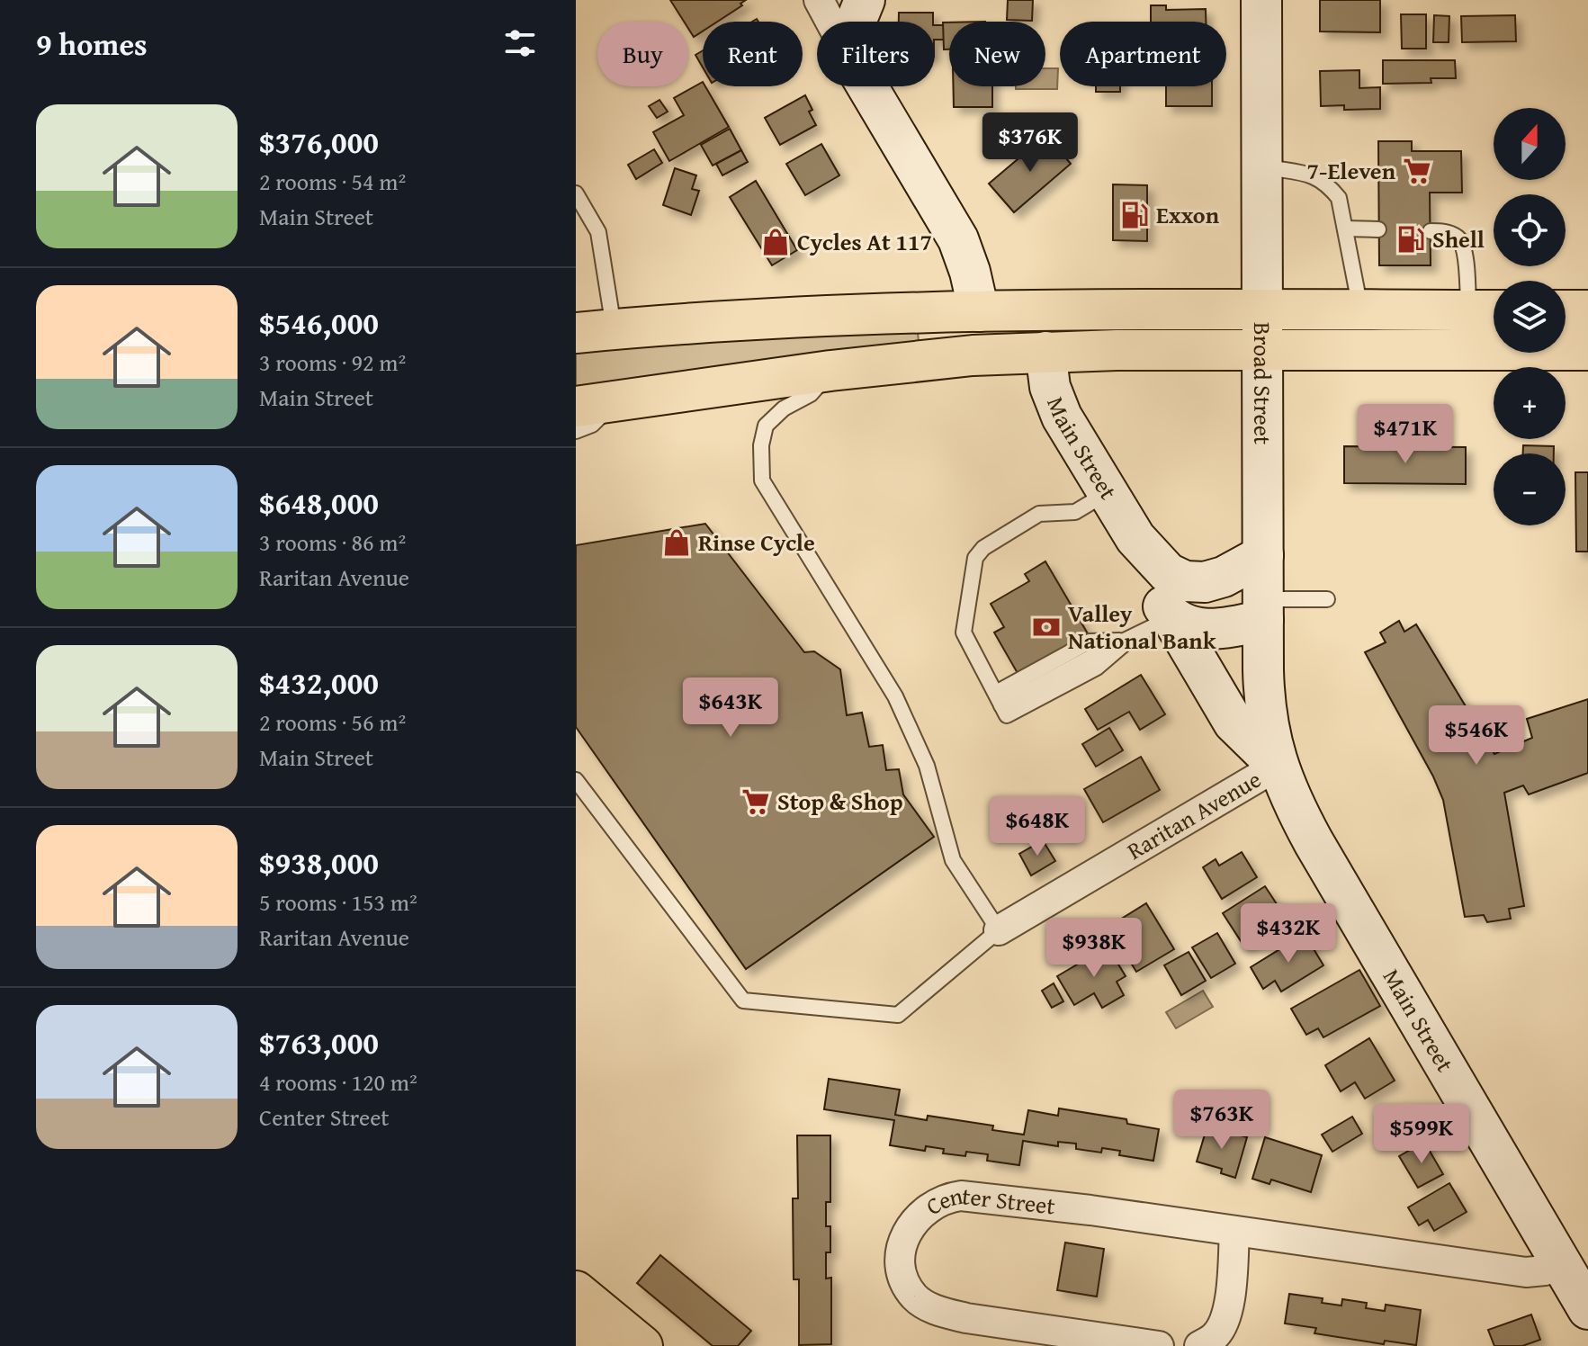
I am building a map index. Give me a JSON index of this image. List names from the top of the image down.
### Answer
{
  "streets": {
    "main road": ["Broad Street", "Main Street"],
    "street": ["Raritan Avenue", "Center Street"]
  },
  "crossings": [
    ["Broad Street", "Main Street"],
    ["Broad Street", "Raritan Avenue"],
    ["Main Street", "Raritan Avenue"],
    ["Main Street", "Center Street"]
  ],
  "places": {
    "supermarket": ["7-Eleven", "Stop & Shop"],
    "fuel station": ["Exxon", "Shell"],
    "shop": ["Cycles At 117", "Rinse Cycle"],
    "bank": ["Valley National Bank"]
  },
  "north": "top",
  "page": {
    "heading": "9 homes",
    "chip": [
      "Buy",
      "Rent",
      "Filters",
      "New",
      "Apartment"
    ],
    "list": [
      {
        "name": "$376,000",
        "note": "2 rooms · 54 m² · Main Street"
      },
      {
        "name": "$546,000",
        "note": "3 rooms · 92 m² · Main Street"
      },
      {
        "name": "$648,000",
        "note": "3 rooms · 86 m² · Raritan Avenue"
      },
      {
        "name": "$432,000",
        "note": "2 rooms · 56 m² · Main Street"
      },
      {
        "name": "$938,000",
        "note": "5 rooms · 153 m² · Raritan Avenue"
      },
      {
        "name": "$763,000",
        "note": "4 rooms · 120 m² · Center Street"
      }
    ],
    "map_buttons": ["+", "−"],
    "price": [
      "$376K",
      "$471K",
      "$643K",
      "$546K",
      "$648K",
      "$432K",
      "$938K",
      "$763K",
      "$599K"
    ]
  }
}
